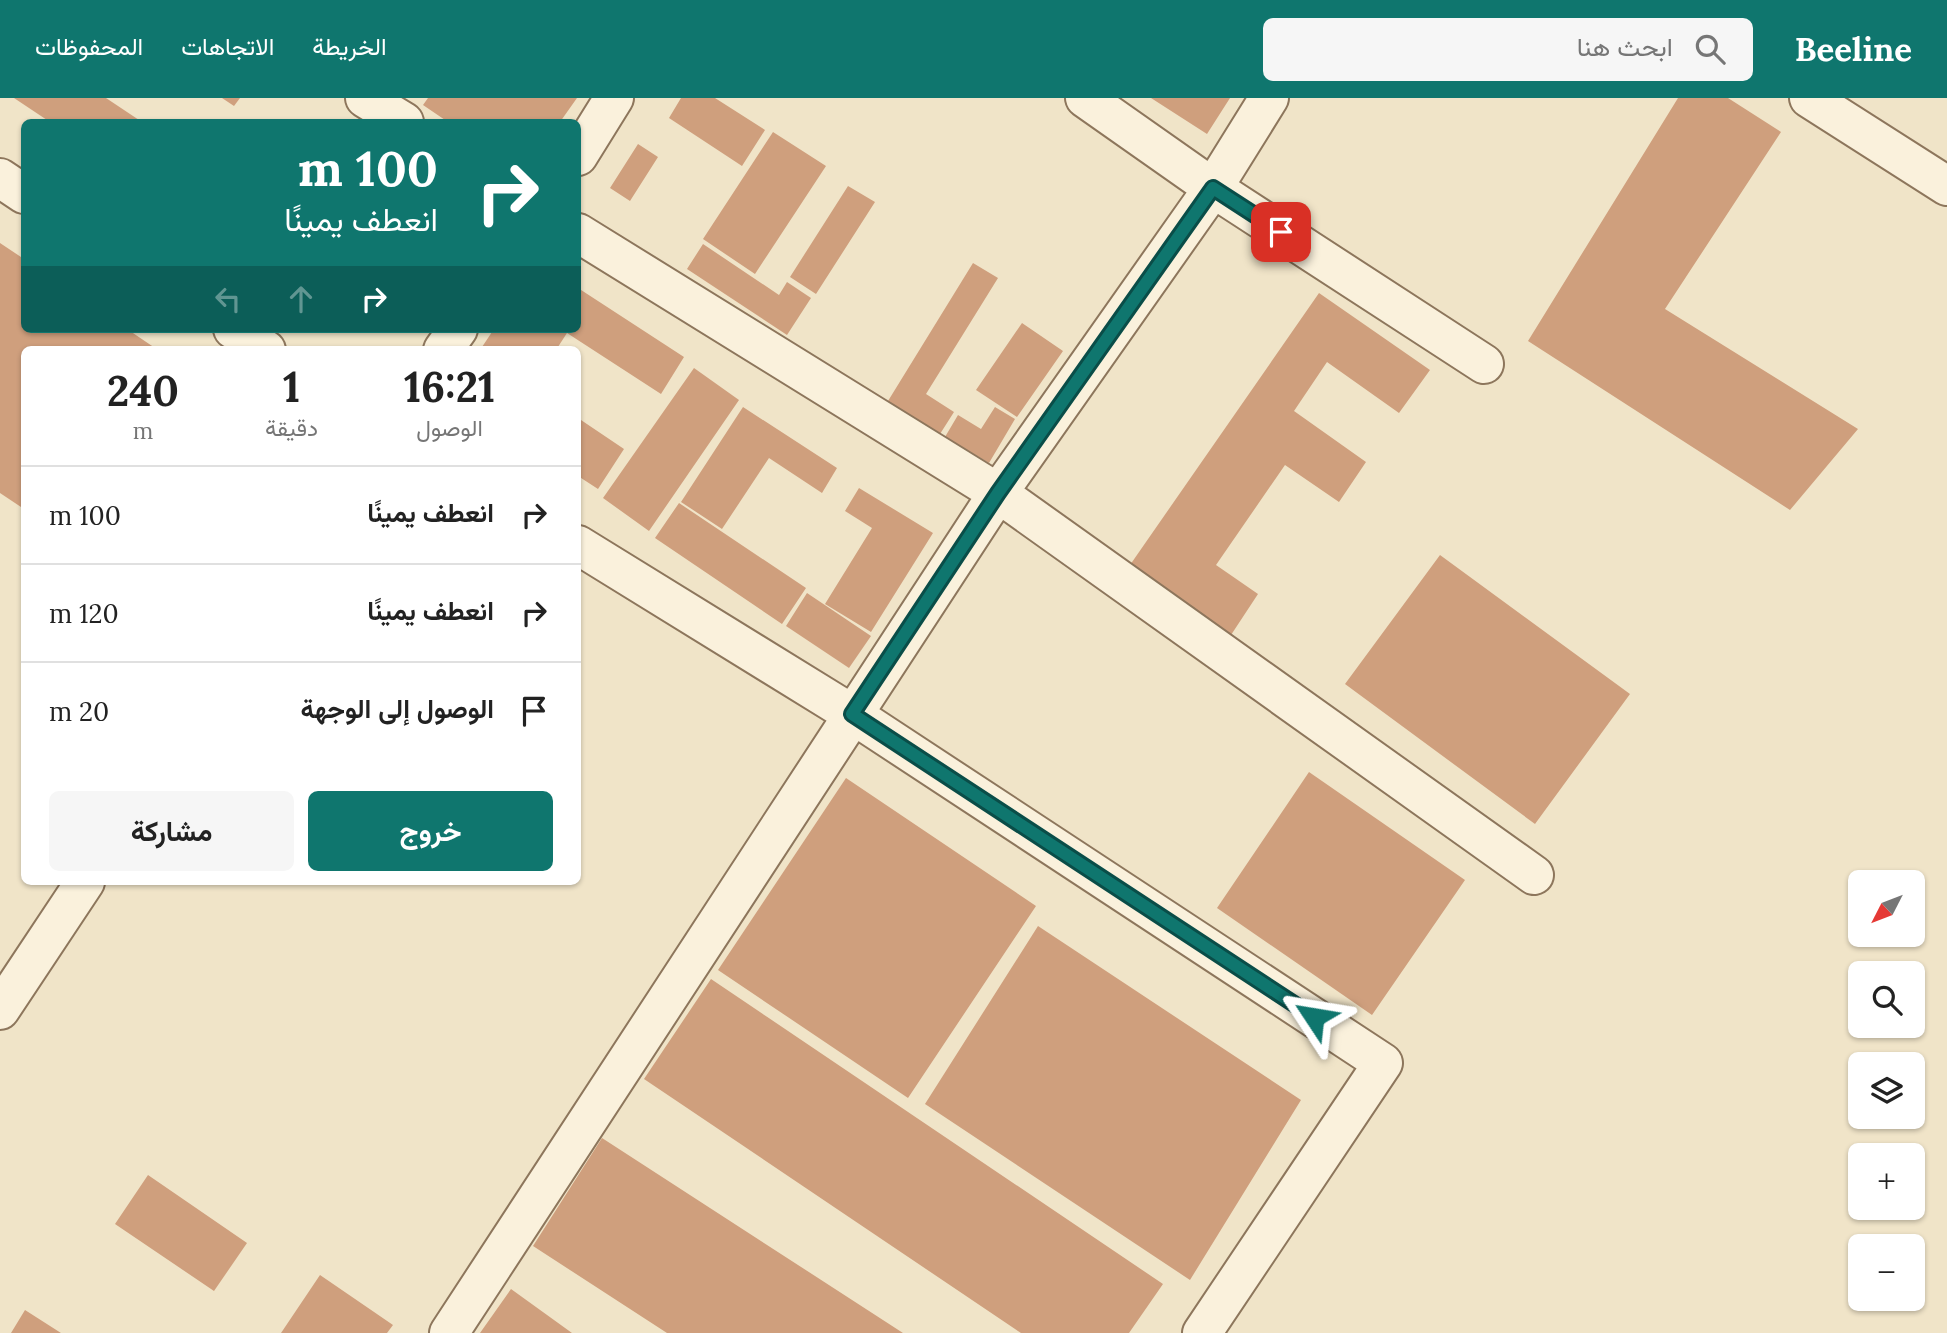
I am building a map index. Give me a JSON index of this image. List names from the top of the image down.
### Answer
{
  "north": "bottom left",
  "page": {
    "header": "Beeline",
    "search": "ابحث هنا",
    "nav": ["الخريطة", "الاتجاهات", "المحفوظات"],
    "turn": ["100 m", "انعطف يمينًا"],
    "eta": [
      "16:21",
      "الوصول",
      "1",
      "دقيقة",
      "240",
      "m"
    ],
    "list": [
      {
        "name": "انعطف يمينًا",
        "value": "100 m"
      },
      {
        "name": "انعطف يمينًا",
        "value": "120 m"
      },
      {
        "name": "الوصول إلى الوجهة",
        "value": "20 m"
      }
    ],
    "buttons": ["خروج", "مشاركة"],
    "map_buttons": ["+", "−"]
  }
}
